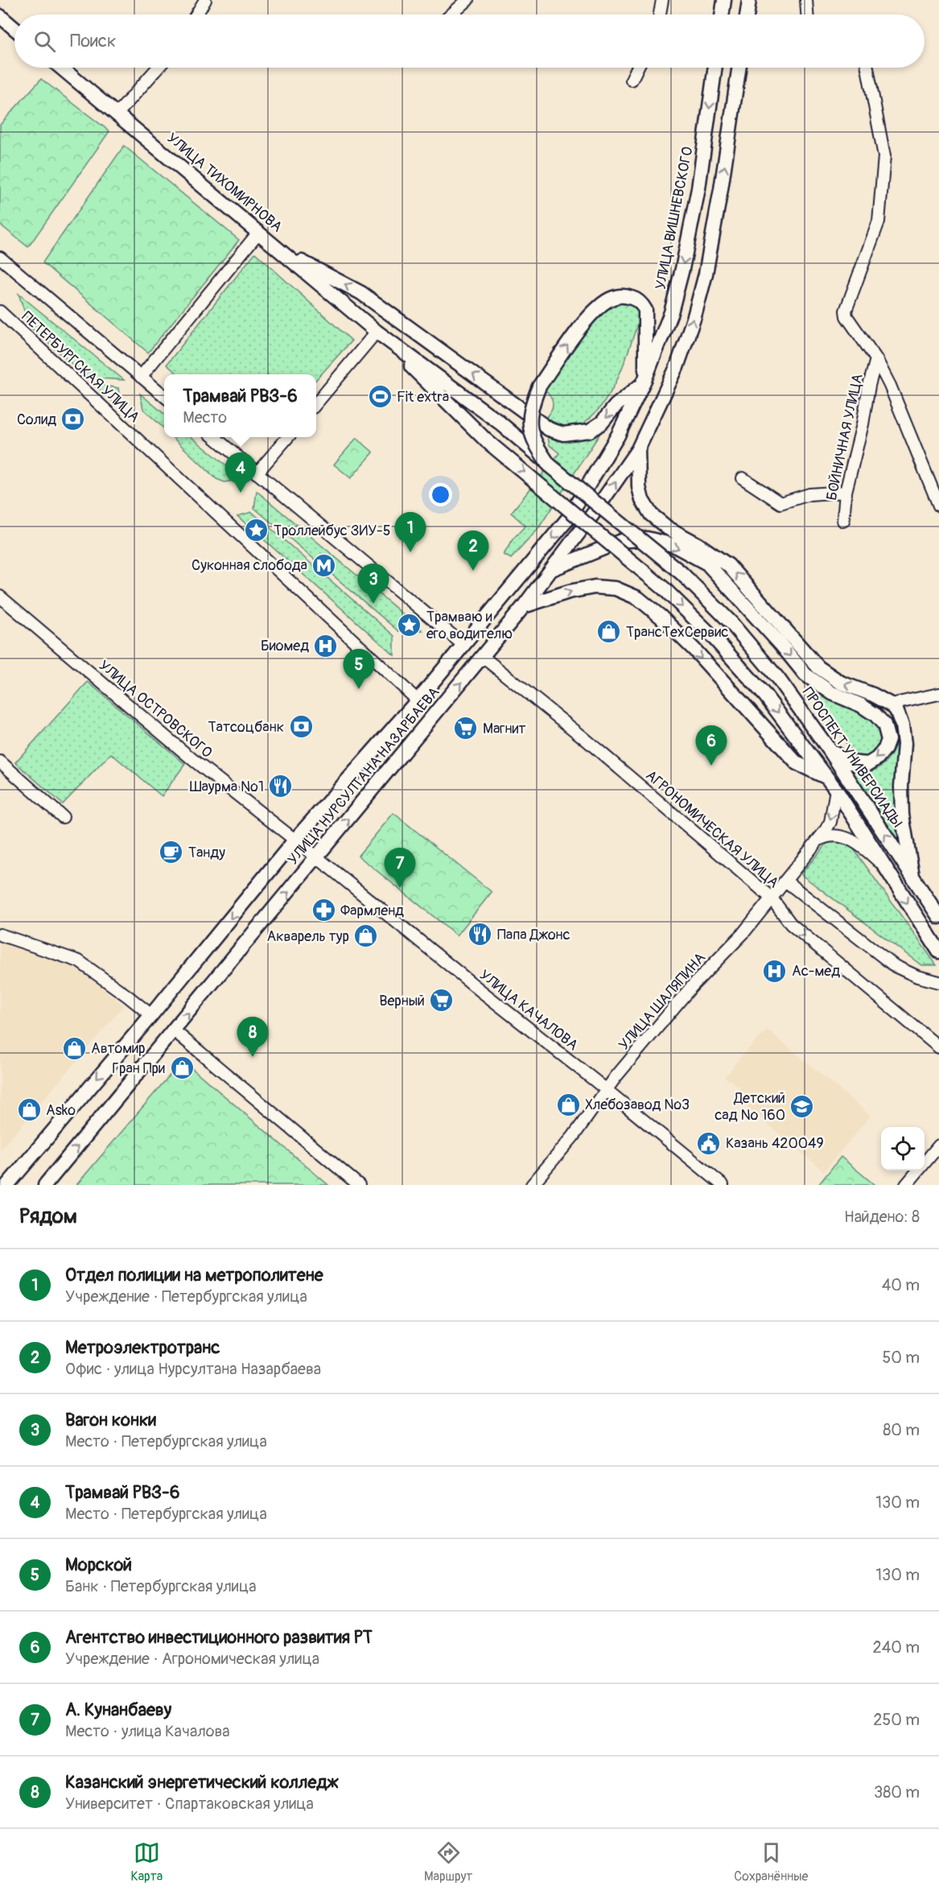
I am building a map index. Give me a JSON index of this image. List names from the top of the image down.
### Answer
{
  "streets": {
    "main road": [
      "УЛИЦА ТИХОМИРНОВА",
      "УЛИЦА ВИШНЕВСКОГО",
      "ПРОСПЕКТ УНИВЕРСИАДЫ",
      "УЛИЦА НУРСУЛТАНА НАЗАРБАЕВА"
    ],
    "street": [
      "ПЕТЕРБУРГСКАЯ УЛИЦА",
      "БОЙНИЧНАЯ УЛИЦА",
      "УЛИЦА ОСТРОВСКОГО",
      "АГРОНОМИЧЕСКАЯ УЛИЦА",
      "УЛИЦА ШАЛЯПИНА",
      "УЛИЦА КАЧАЛОВА"
    ]
  },
  "crossings": [
    ["УЛИЦА ТИХОМИРНОВА", "ПРОСПЕКТ УНИВЕРСИАДЫ"],
    ["УЛИЦА ВИШНЕВСКОГО", "УЛИЦА НУРСУЛТАНА НАЗАРБАЕВА"],
    ["ПЕТЕРБУРГСКАЯ УЛИЦА", "УЛИЦА НУРСУЛТАНА НАЗАРБАЕВА"],
    ["УЛИЦА ОСТРОВСКОГО", "УЛИЦА НУРСУЛТАНА НАЗАРБАЕВА"],
    ["УЛИЦА ОСТРОВСКОГО", "УЛИЦА КАЧАЛОВА"],
    ["УЛИЦА НУРСУЛТАНА НАЗАРБАЕВА", "АГРОНОМИЧЕСКАЯ УЛИЦА"],
    ["УЛИЦА НУРСУЛТАНА НАЗАРБАЕВА", "УЛИЦА КАЧАЛОВА"],
    ["АГРОНОМИЧЕСКАЯ УЛИЦА", "УЛИЦА ШАЛЯПИНА"],
    ["УЛИЦА ШАЛЯПИНА", "УЛИЦА КАЧАЛОВА"]
  ],
  "one_way": ["УЛИЦА ВИШНЕВСКОГО"],
  "places": {
    "sports": ["Fit extra"],
    "bank": ["Солид", "Татсоцбанк"],
    "place": ["Троллейбус ЗИУ-5", "Трамваю и его водителю"],
    "metro station": ["Суконная слобода"],
    "shop": [
      "ТрансТехСервис",
      "Акварель тур",
      "Автомир",
      "Гран При",
      "Хлебозавод №3",
      "Asko"
    ],
    "hospital": ["Биомед", "Ас-мед"],
    "supermarket": ["Магнит", "Верный"],
    "restaurant": ["Шаурма №1", "Папа Джонс"],
    "cafe": ["Танду"],
    "pharmacy": ["Фармленд"],
    "school or university": ["Детский сад № 160"],
    "public building": ["Казань 420049"]
  },
  "page": {
    "search": "Поиск",
    "popup": ["Трамвай РВЗ-6", "Место"],
    "pins": [
      "4",
      "1",
      "2",
      "3",
      "5",
      "6",
      "7",
      "8"
    ],
    "heading": ["Рядом", "Найдено: 8"],
    "list": [
      {
        "mark": "1",
        "name": "Отдел полиции на метрополитене",
        "note": "Учреждение · Петербургская улица",
        "value": "40 m"
      },
      {
        "mark": "2",
        "name": "Метроэлектротранс",
        "note": "Офис · улица Нурсултана Назарбаева",
        "value": "50 m"
      },
      {
        "mark": "3",
        "name": "Вагон конки",
        "note": "Место · Петербургская улица",
        "value": "80 m"
      },
      {
        "mark": "4",
        "name": "Трамвай РВЗ-6",
        "note": "Место · Петербургская улица",
        "value": "130 m"
      },
      {
        "mark": "5",
        "name": "Морской",
        "note": "Банк · Петербургская улица",
        "value": "130 m"
      },
      {
        "mark": "6",
        "name": "Агентство инвестиционного развития РТ",
        "note": "Учреждение · Агрономическая улица",
        "value": "240 m"
      },
      {
        "mark": "7",
        "name": "А. Кунанбаеву",
        "note": "Место · улица Качалова",
        "value": "250 m"
      },
      {
        "mark": "8",
        "name": "Казанский энергетический колледж",
        "note": "Университет · Спартаковская улица",
        "value": "380 m"
      }
    ],
    "nav": ["Карта", "Маршрут", "Сохранённые"]
  }
}
